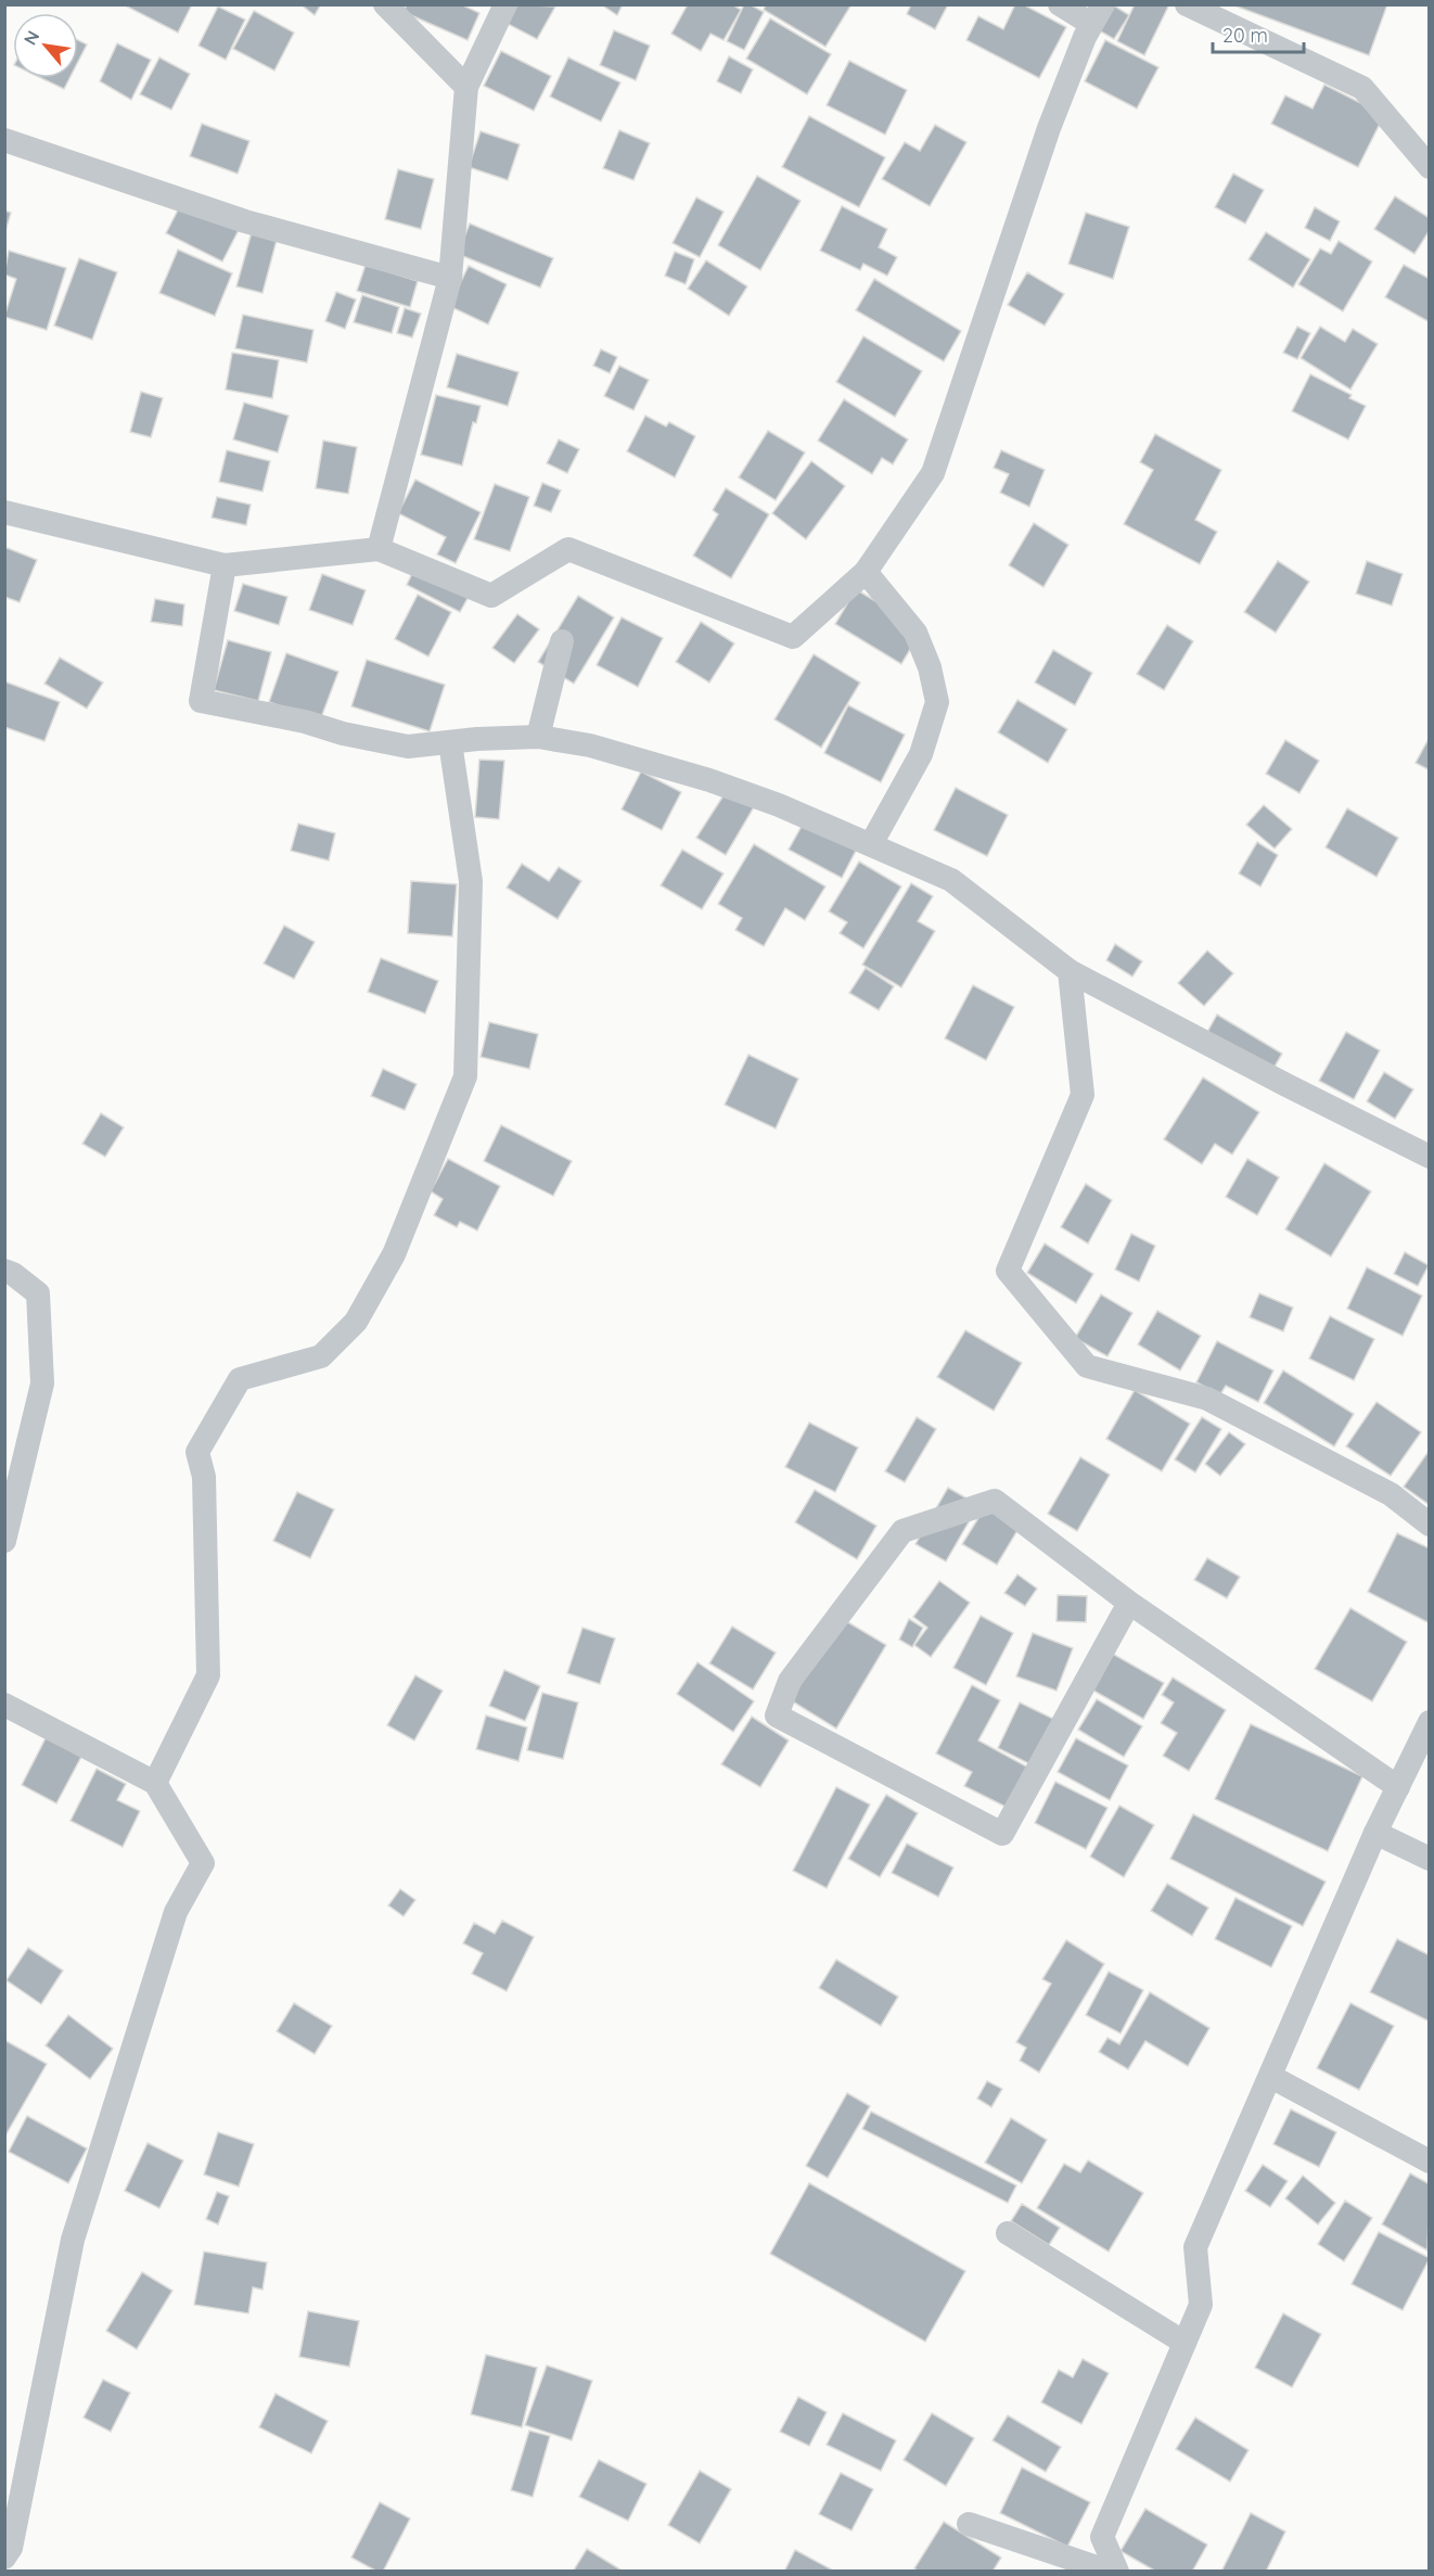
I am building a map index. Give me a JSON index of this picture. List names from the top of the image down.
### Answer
{
  "scale_bar": "20 m",
  "north": "top left"
}
